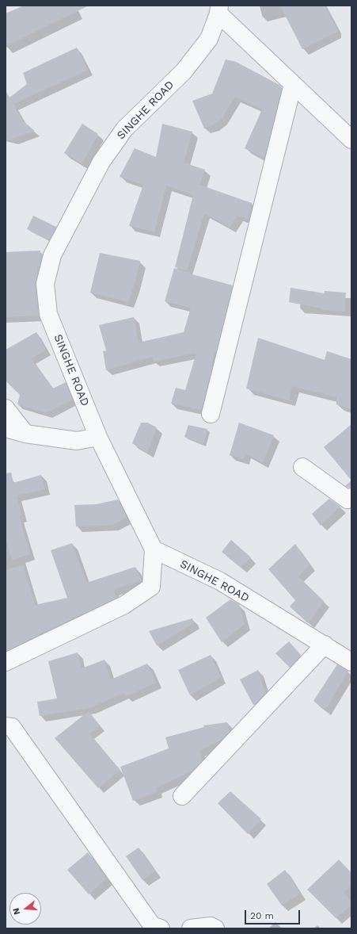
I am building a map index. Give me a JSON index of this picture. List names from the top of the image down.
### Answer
{
  "streets": {
    "street": ["SINGHE ROAD"]
  },
  "scale_bar": "20 m",
  "north": "left"
}
